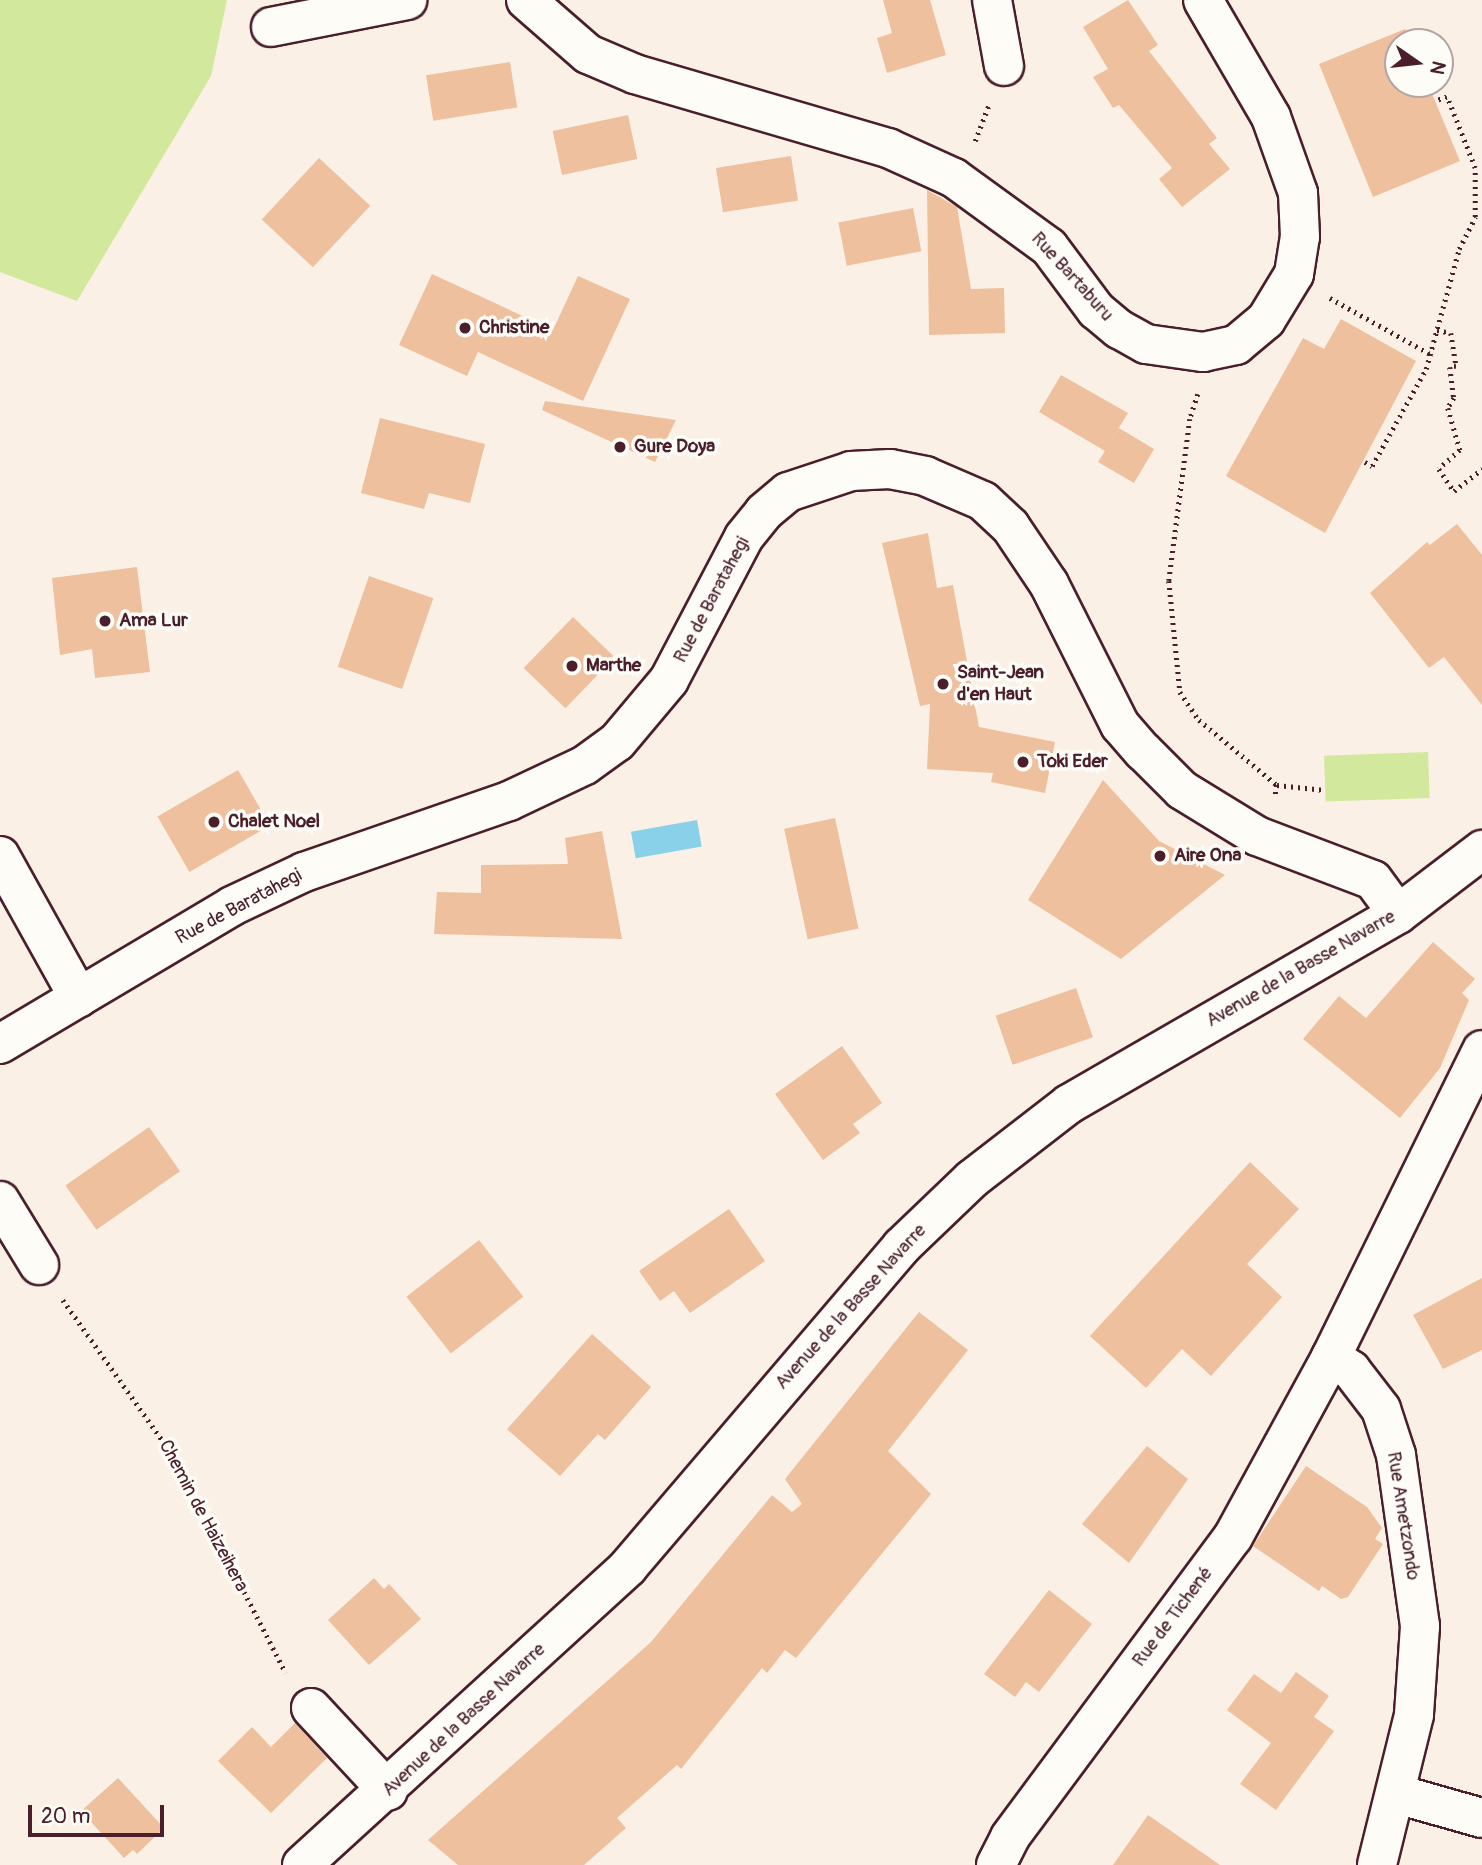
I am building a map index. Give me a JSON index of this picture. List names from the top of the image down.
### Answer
{
  "streets": {
    "street": [
      "Rue Bartaburu",
      "Rue de Baratahegi",
      "Avenue de la Basse Navarre",
      "Rue Ametzondo",
      "Rue de Tichené"
    ],
    "path": ["Chemin de Haizeihera"]
  },
  "crossings": [
    ["Rue de Baratahegi", "Avenue de la Basse Navarre"],
    ["Rue Ametzondo", "Rue de Tichené"]
  ],
  "places": [
    "Christine",
    "Gure Doya",
    "Ama Lur",
    "Marthe",
    "Saint-Jean d'en Haut",
    "Toki Eder",
    "Chalet Noel",
    "Aire Ona"
  ],
  "scale_bar": "20 m",
  "north": "right"
}
